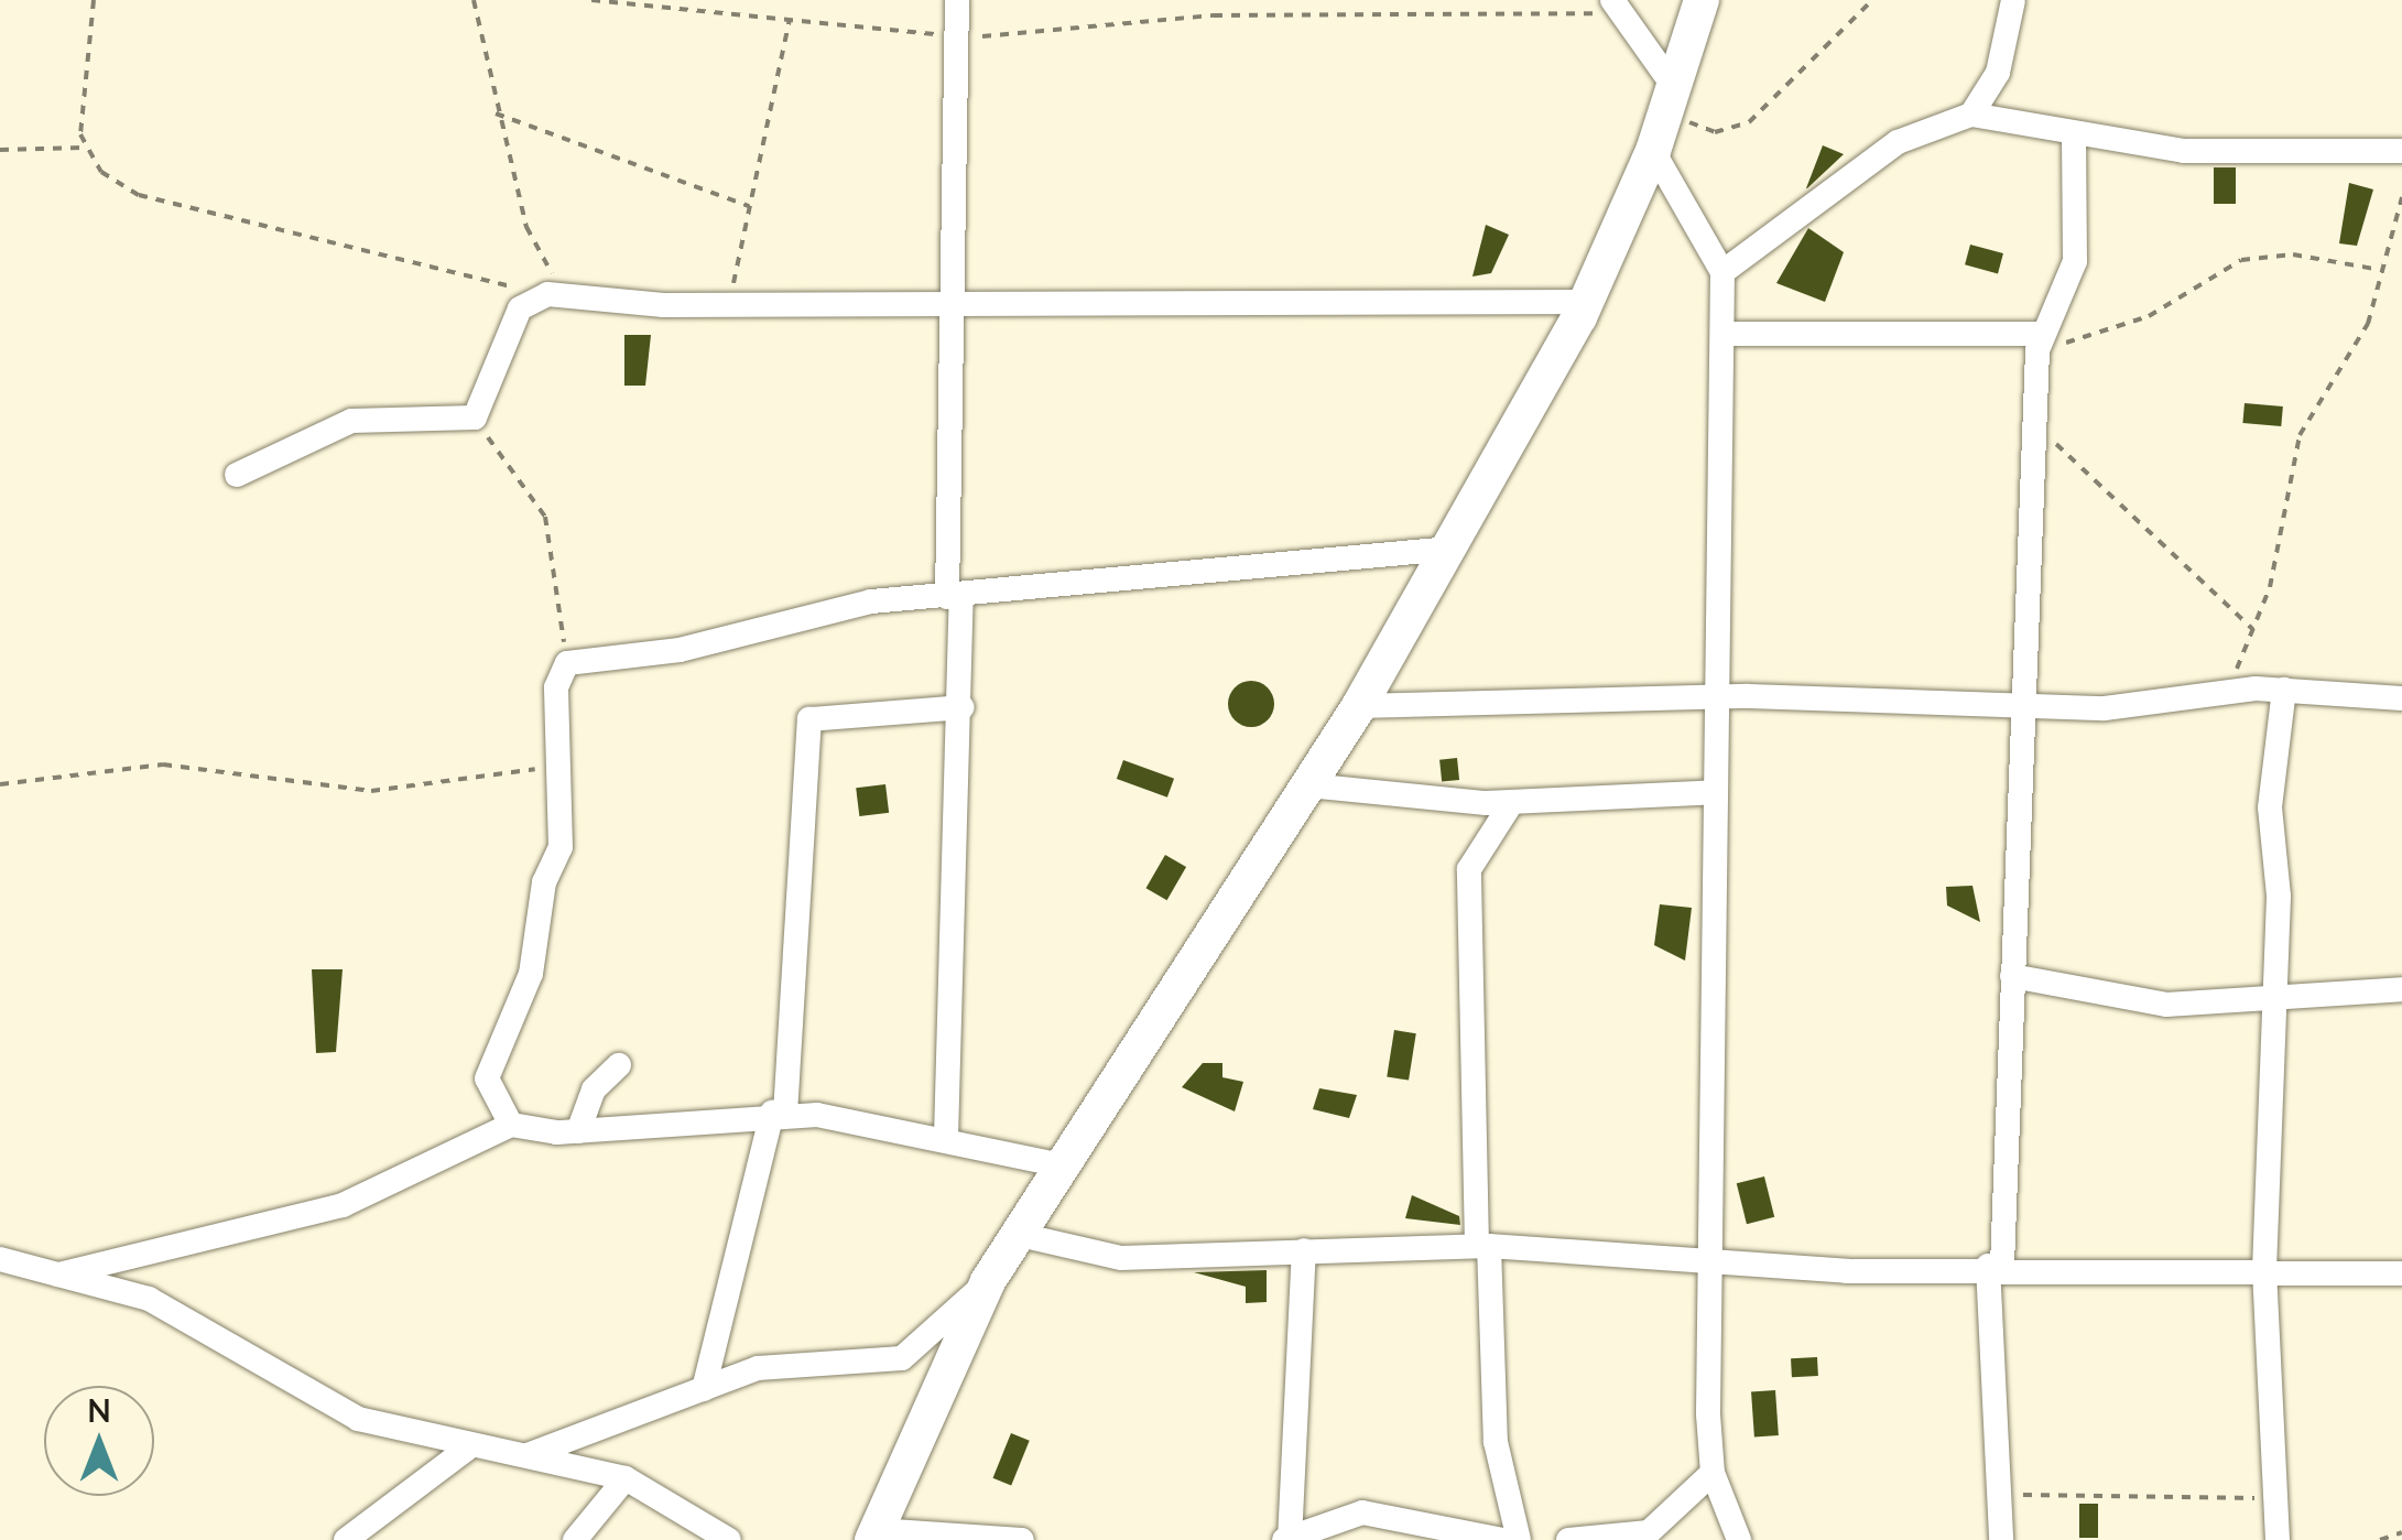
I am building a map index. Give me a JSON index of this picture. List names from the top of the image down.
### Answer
{
  "north": "top"
}
